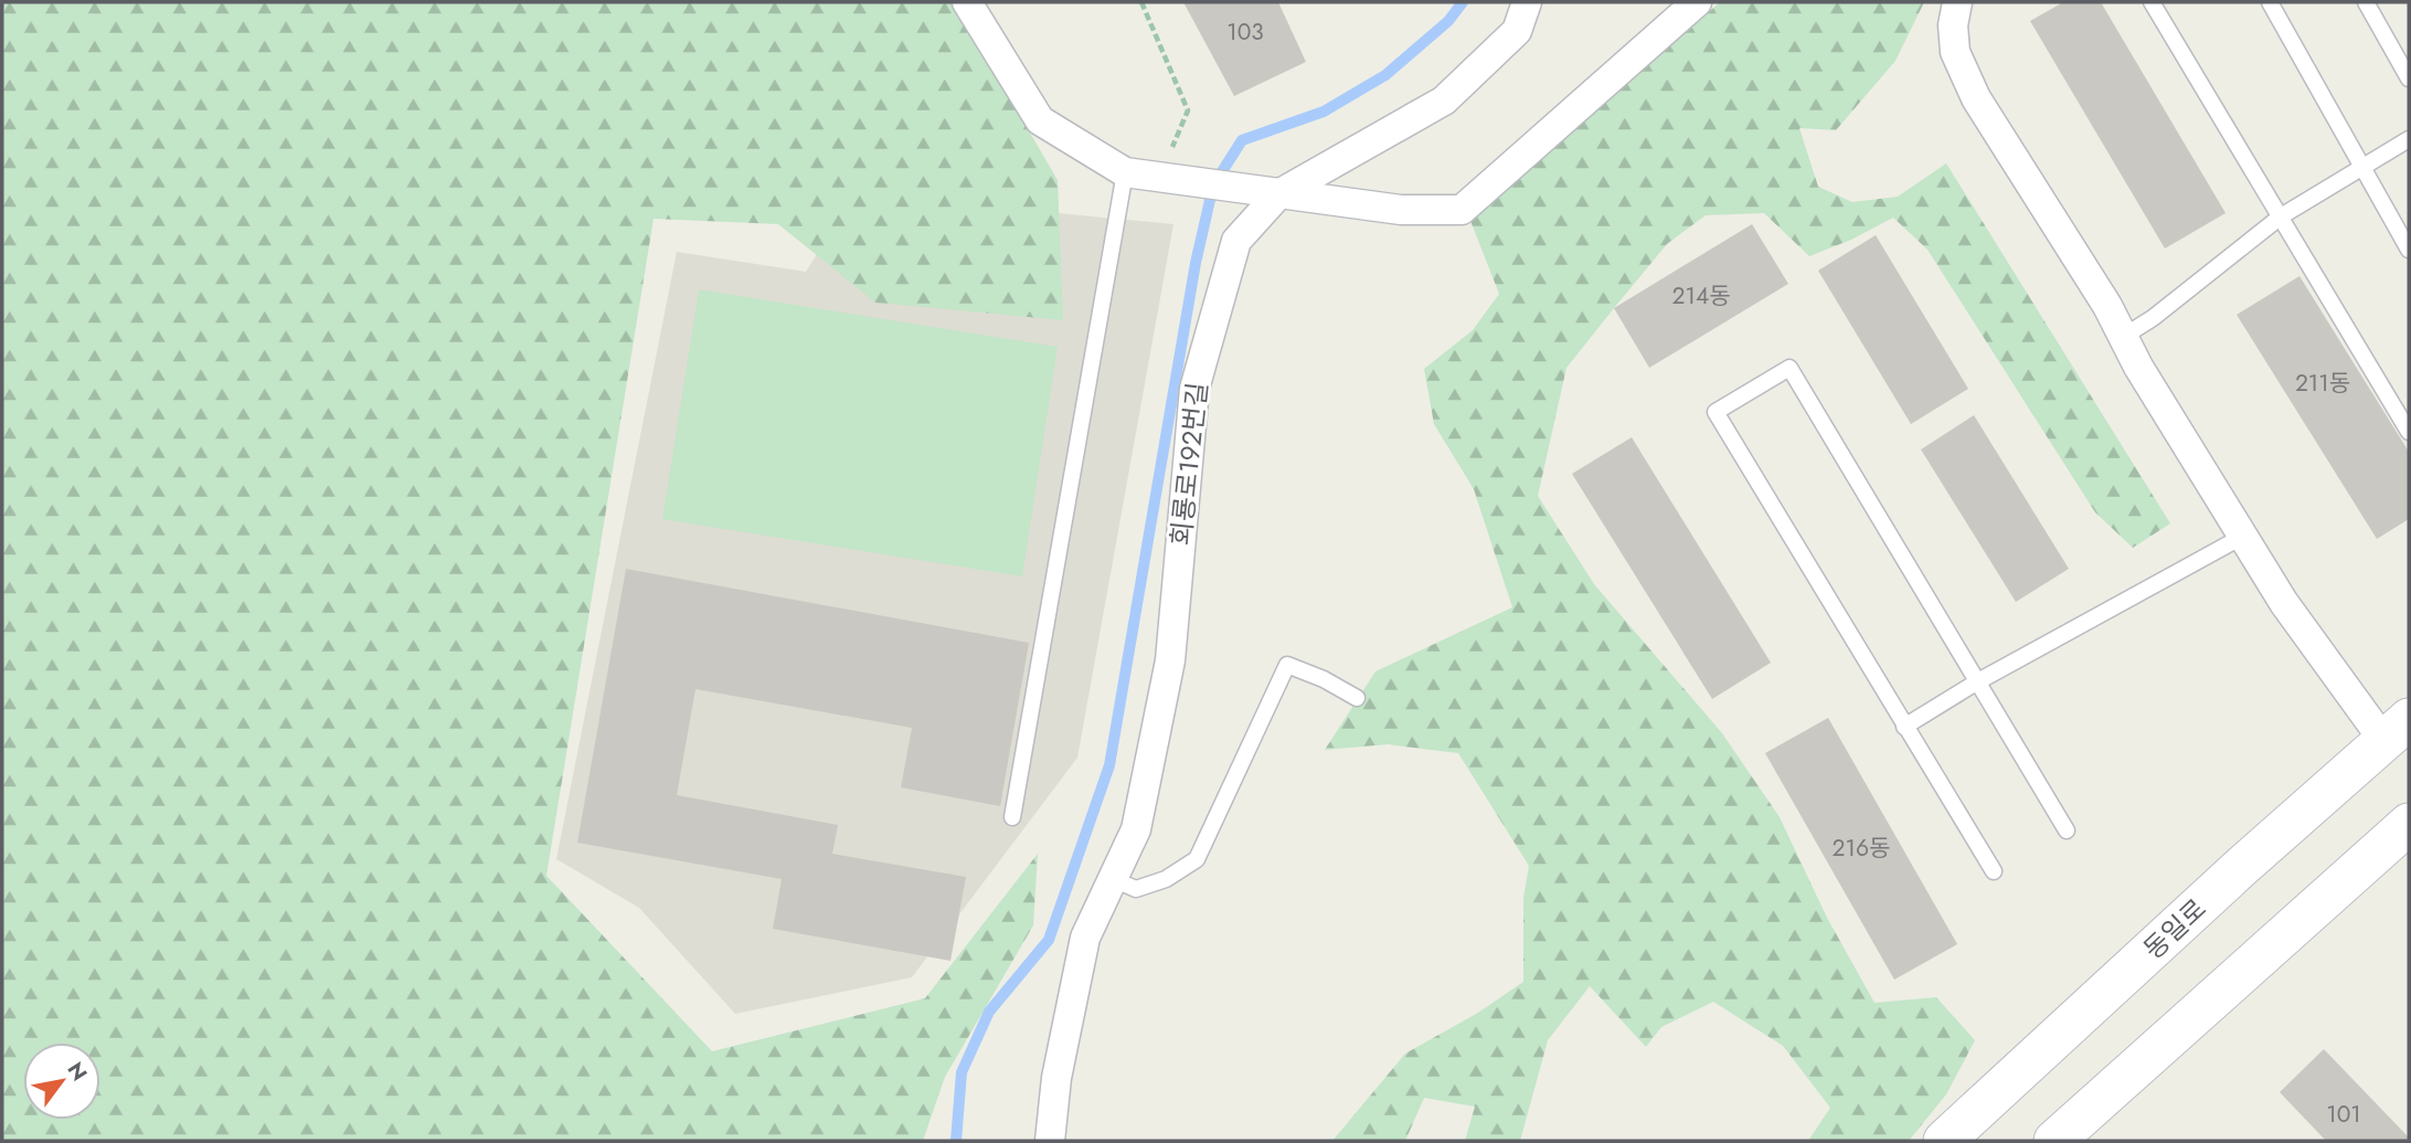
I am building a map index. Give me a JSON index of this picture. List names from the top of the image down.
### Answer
{
  "streets": {
    "street": ["회룡로192번길", "동일로"]
  },
  "house_numbers": [
    "103",
    "214동",
    "211동",
    "216동",
    "101"
  ],
  "north": "top right"
}
